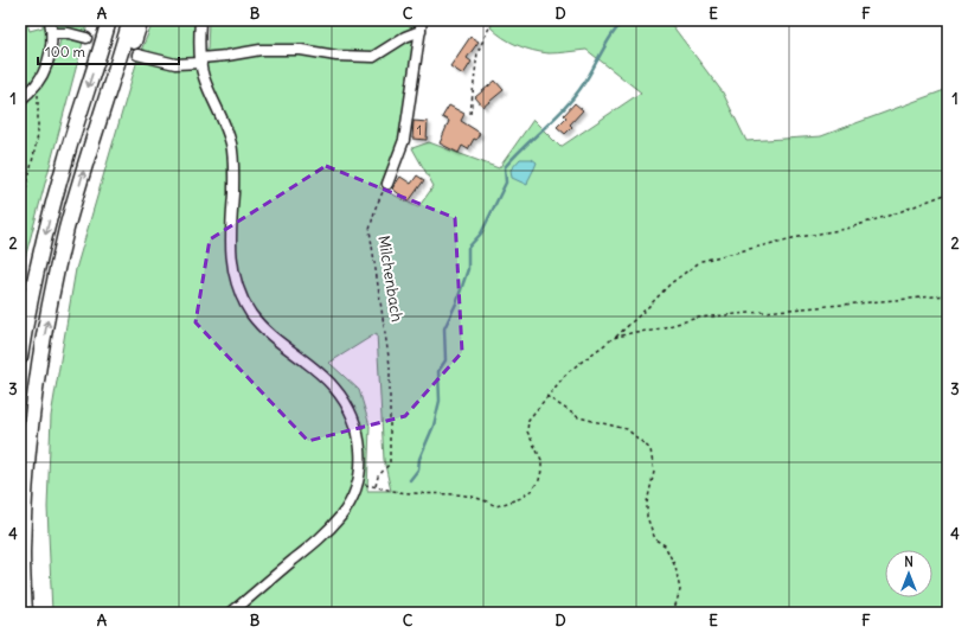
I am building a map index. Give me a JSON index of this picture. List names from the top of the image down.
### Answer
{
  "streets": {
    "path": ["Milchenbach"]
  },
  "house_numbers": ["1"],
  "scale_bar": "100 m",
  "north": "top",
  "grid": {
    "columns": [
      "A",
      "B",
      "C",
      "D",
      "E",
      "F"
    ],
    "rows": [
      "1",
      "2",
      "3",
      "4"
    ]
  }
}
